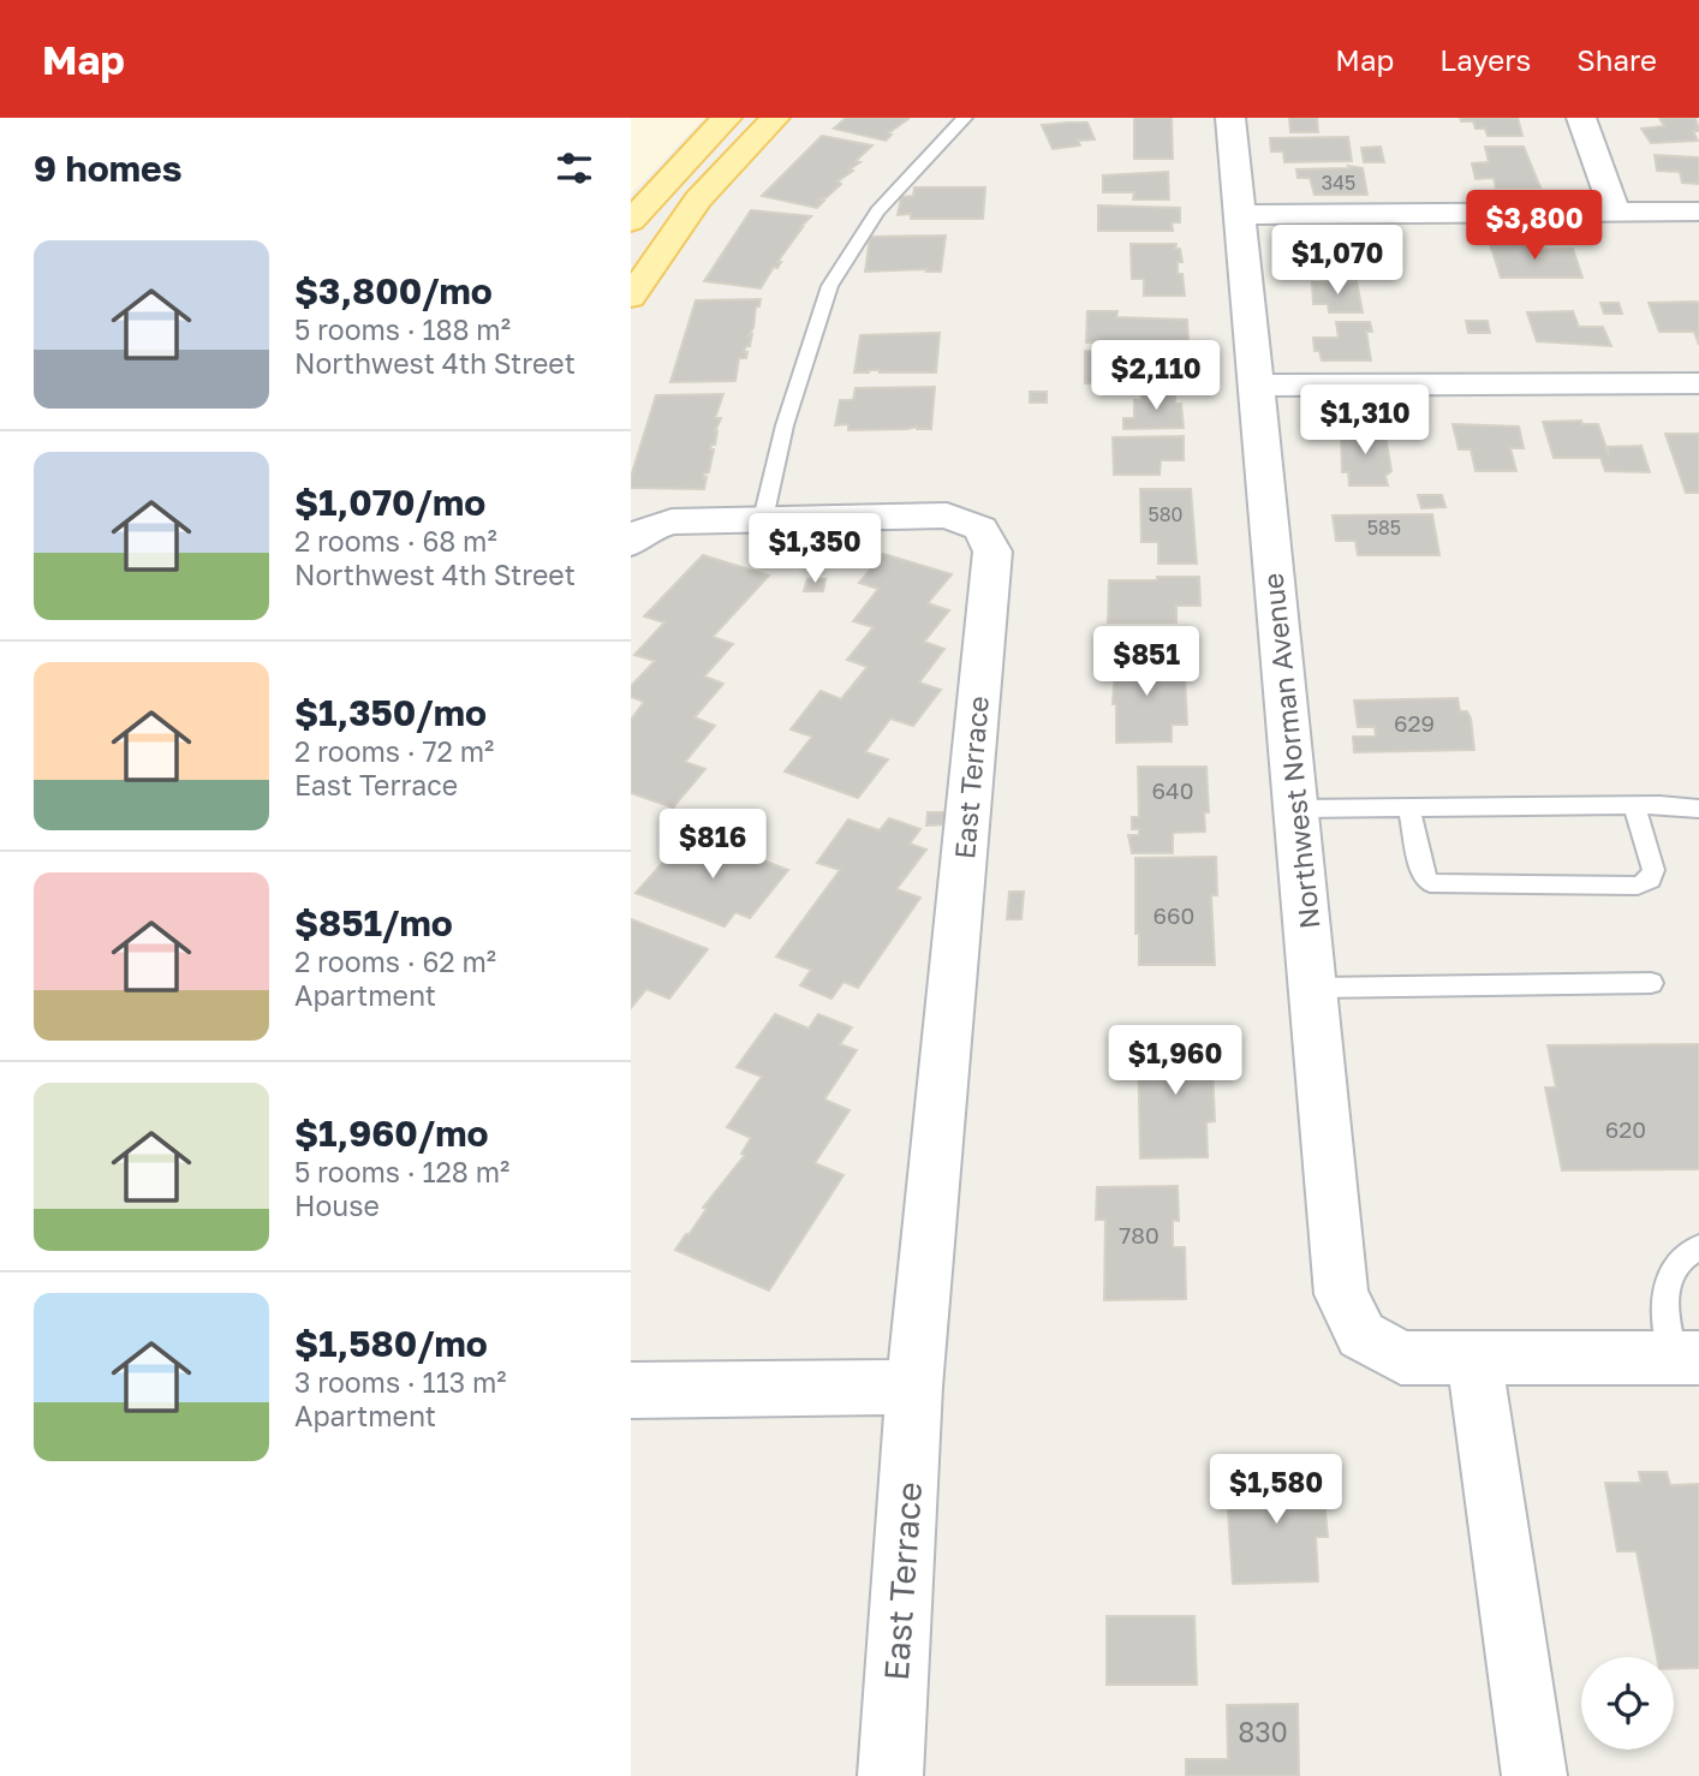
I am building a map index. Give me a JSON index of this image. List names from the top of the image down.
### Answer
{
  "streets": {
    "street": ["Northwest Norman Avenue", "East Terrace"]
  },
  "house_numbers": [
    "345",
    "580",
    "585",
    "629",
    "640",
    "660",
    "620",
    "780",
    "830"
  ],
  "page": {
    "header": "Map",
    "nav": ["Map", "Layers", "Share"],
    "heading": "9 homes",
    "price": [
      "$3,800",
      "$1,070",
      "$2,110",
      "$1,310",
      "$1,350",
      "$851",
      "$816",
      "$1,960",
      "$1,580"
    ],
    "list": [
      {
        "name": "$3,800/mo",
        "note": "5 rooms · 188 m² · Northwest 4th Street"
      },
      {
        "name": "$1,070/mo",
        "note": "2 rooms · 68 m² · Northwest 4th Street"
      },
      {
        "name": "$1,350/mo",
        "note": "2 rooms · 72 m² · East Terrace"
      },
      {
        "name": "$851/mo",
        "note": "2 rooms · 62 m² · Apartment"
      },
      {
        "name": "$1,960/mo",
        "note": "5 rooms · 128 m² · House"
      },
      {
        "name": "$1,580/mo",
        "note": "3 rooms · 113 m² · Apartment"
      }
    ]
  }
}
